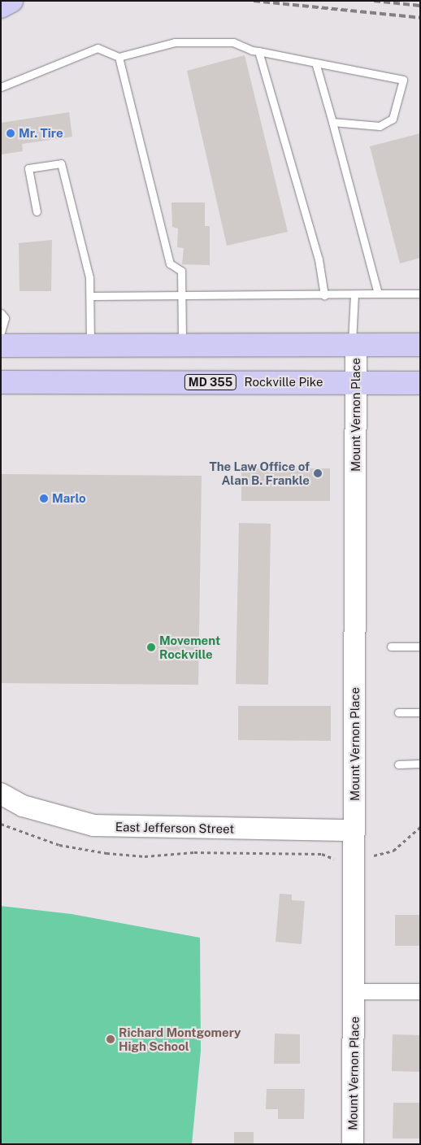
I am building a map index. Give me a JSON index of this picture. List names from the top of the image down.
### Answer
{
  "streets": {
    "main road": ["MD 355", "Rockville Pike"],
    "street": ["Mount Vernon Place", "East Jefferson Street"]
  },
  "crossings": [
    ["Rockville Pike", "Mount Vernon Place"],
    ["Mount Vernon Place", "East Jefferson Street"]
  ],
  "places": [
    "Mr. Tire",
    "The Law Office of Alan B. Frankle",
    "Marlo",
    "Movement Rockville",
    "Richard Montgomery High School"
  ]
}
